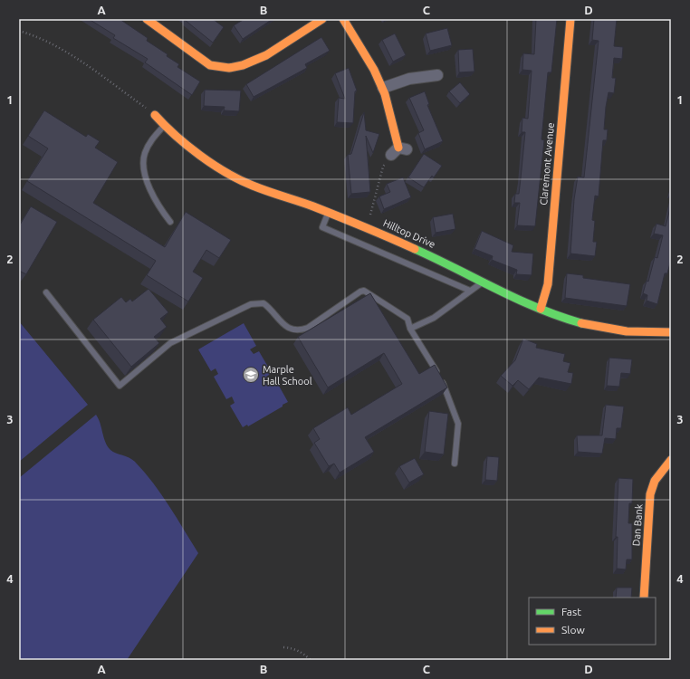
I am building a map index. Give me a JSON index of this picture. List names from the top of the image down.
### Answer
{
  "streets": {
    "street": ["Claremont Avenue", "Hilltop Drive", "Dan Bank"]
  },
  "crossings": [
    ["Claremont Avenue", "Hilltop Drive"]
  ],
  "places": {
    "school or university": ["Marple Hall School"]
  },
  "legend": ["Fast", "Slow"],
  "grid": {
    "columns": [
      "A",
      "B",
      "C",
      "D"
    ],
    "rows": [
      "1",
      "2",
      "3",
      "4"
    ]
  }
}
